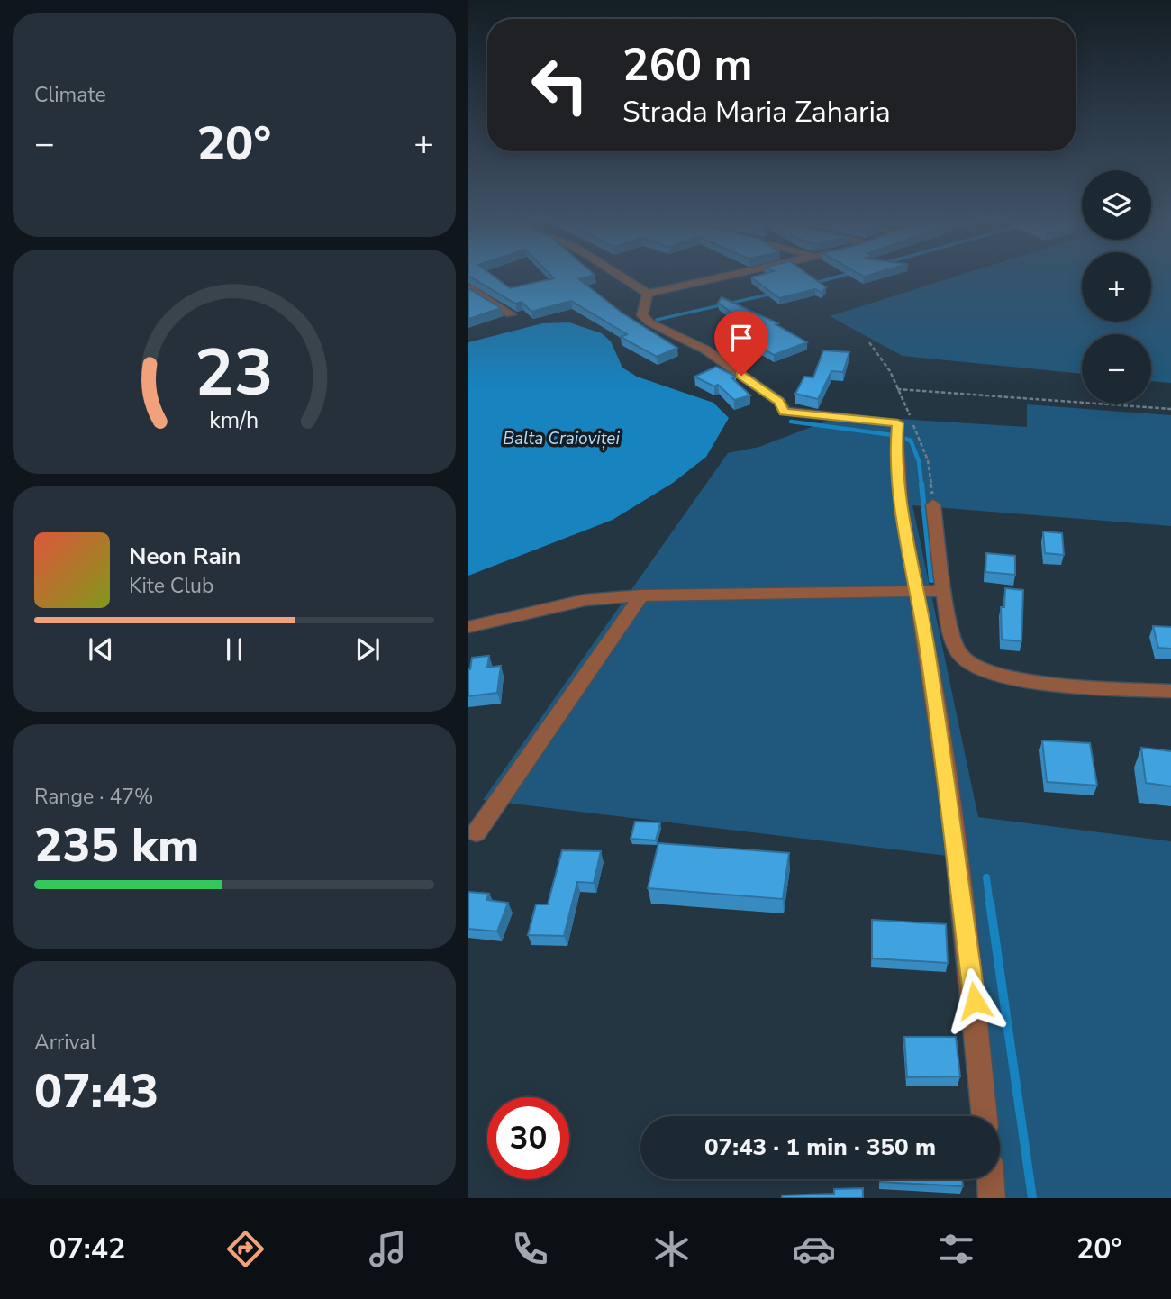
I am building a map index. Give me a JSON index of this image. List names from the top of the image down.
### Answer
{
  "water": ["Balta Craioviței"],
  "page": {
    "tile": [
      "Climate",
      ["Range · 47%", "235 km"],
      ["Arrival", "07:43"]
    ],
    "turn": ["260 m", "Strada Maria Zaharia"],
    "heat": ["−", "20°", "+"],
    "map_buttons": ["+", "−"],
    "song": ["Neon Rain", "Kite Club"],
    "limit": "30",
    "trip": "07:43 · 1 min · 350 m",
    "tabs": ["07:42", "20°"],
    "gauge": ["23", "km/h"]
  }
}
